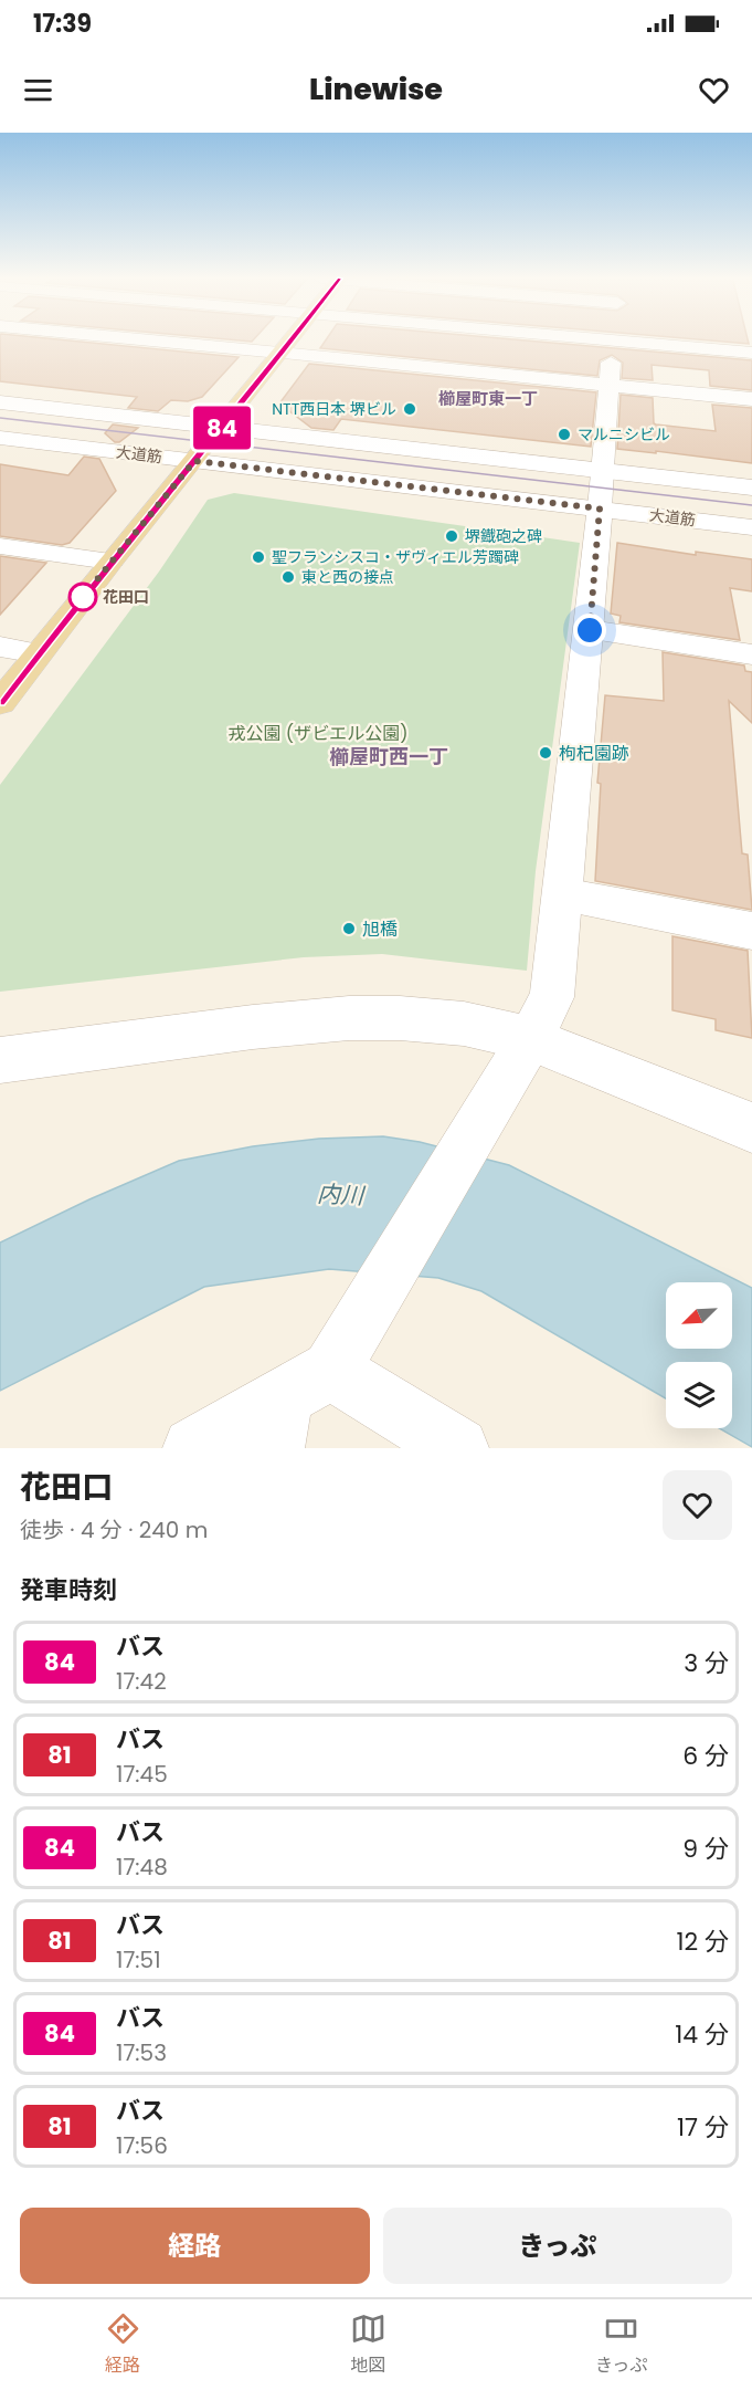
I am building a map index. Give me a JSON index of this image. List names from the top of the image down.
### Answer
{
  "streets": {
    "street": ["大道筋"]
  },
  "districts": ["櫛屋町東一丁", "櫛屋町西一丁"],
  "water": ["内川"],
  "parks": ["戎公園 (ザビエル公園)"],
  "places": [
    "NTT西日本 堺ビル",
    "マルニシビル",
    "堺鐡砲之碑",
    "聖フランシスコ・ザヴィエル芳躅碑",
    "東と西の接点",
    "花田口",
    "枸杞園跡",
    "旭橋"
  ],
  "lines": ["bus line 84"],
  "north": "bottom left",
  "page": {
    "status": "17:39",
    "header": "Linewise",
    "on_map": "84",
    "heading": [
      ["花田口", "徒歩 · 4 分 · 240 m"],
      "発車時刻"
    ],
    "list": [
      {
        "mark": "84",
        "name": "バス",
        "note": "17:42",
        "value": "3 分"
      },
      {
        "mark": "81",
        "name": "バス",
        "note": "17:45",
        "value": "6 分"
      },
      {
        "mark": "84",
        "name": "バス",
        "note": "17:48",
        "value": "9 分"
      },
      {
        "mark": "81",
        "name": "バス",
        "note": "17:51",
        "value": "12 分"
      },
      {
        "mark": "84",
        "name": "バス",
        "note": "17:53",
        "value": "14 分"
      },
      {
        "mark": "81",
        "name": "バス",
        "note": "17:56",
        "value": "17 分"
      }
    ],
    "buttons": ["経路", "きっぷ"],
    "tabs": ["経路", "地図", "きっぷ"]
  }
}
